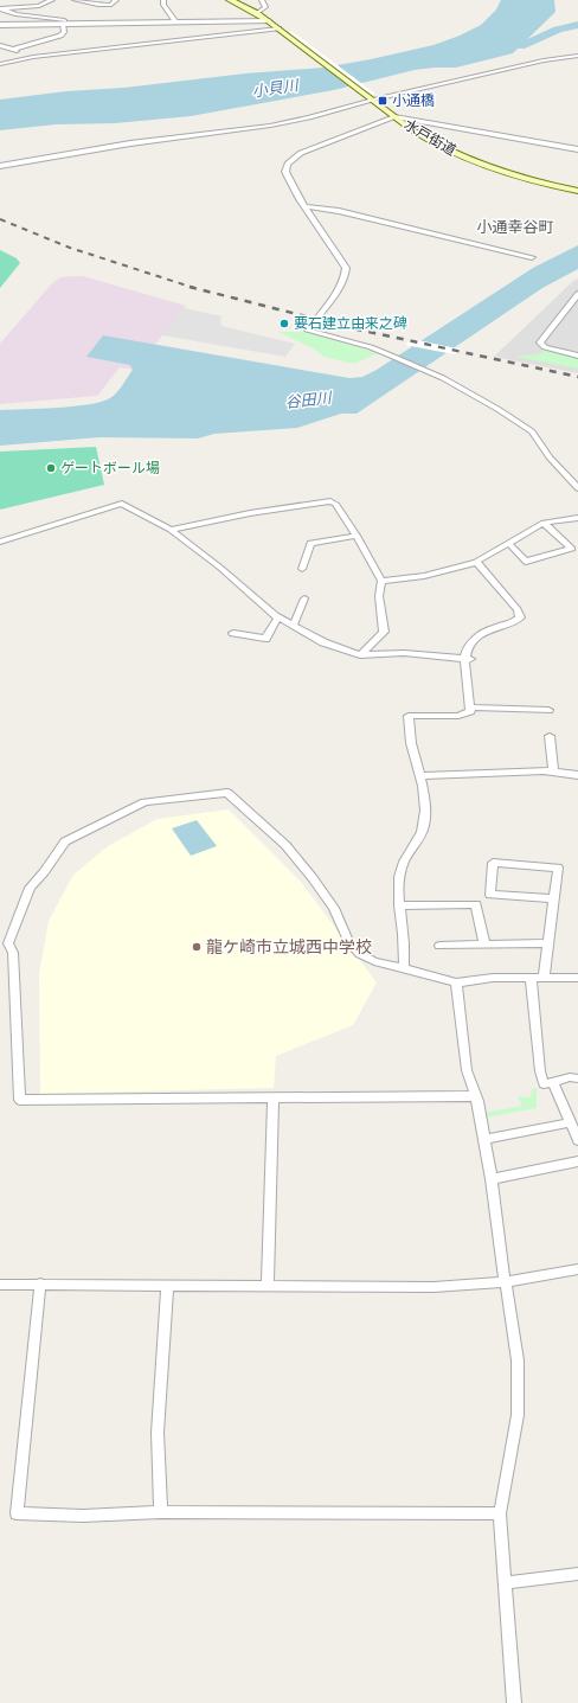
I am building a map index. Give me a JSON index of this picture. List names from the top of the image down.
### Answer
{
  "streets": {
    "main road": ["水戸街道"]
  },
  "districts": ["小通幸谷町"],
  "water": ["小貝川", "谷田川"],
  "places": {
    "transit": ["小通橋"],
    "other": ["要石建立由来之碑", "ゲートボール場", "龍ケ崎市立城西中学校"]
  }
}
